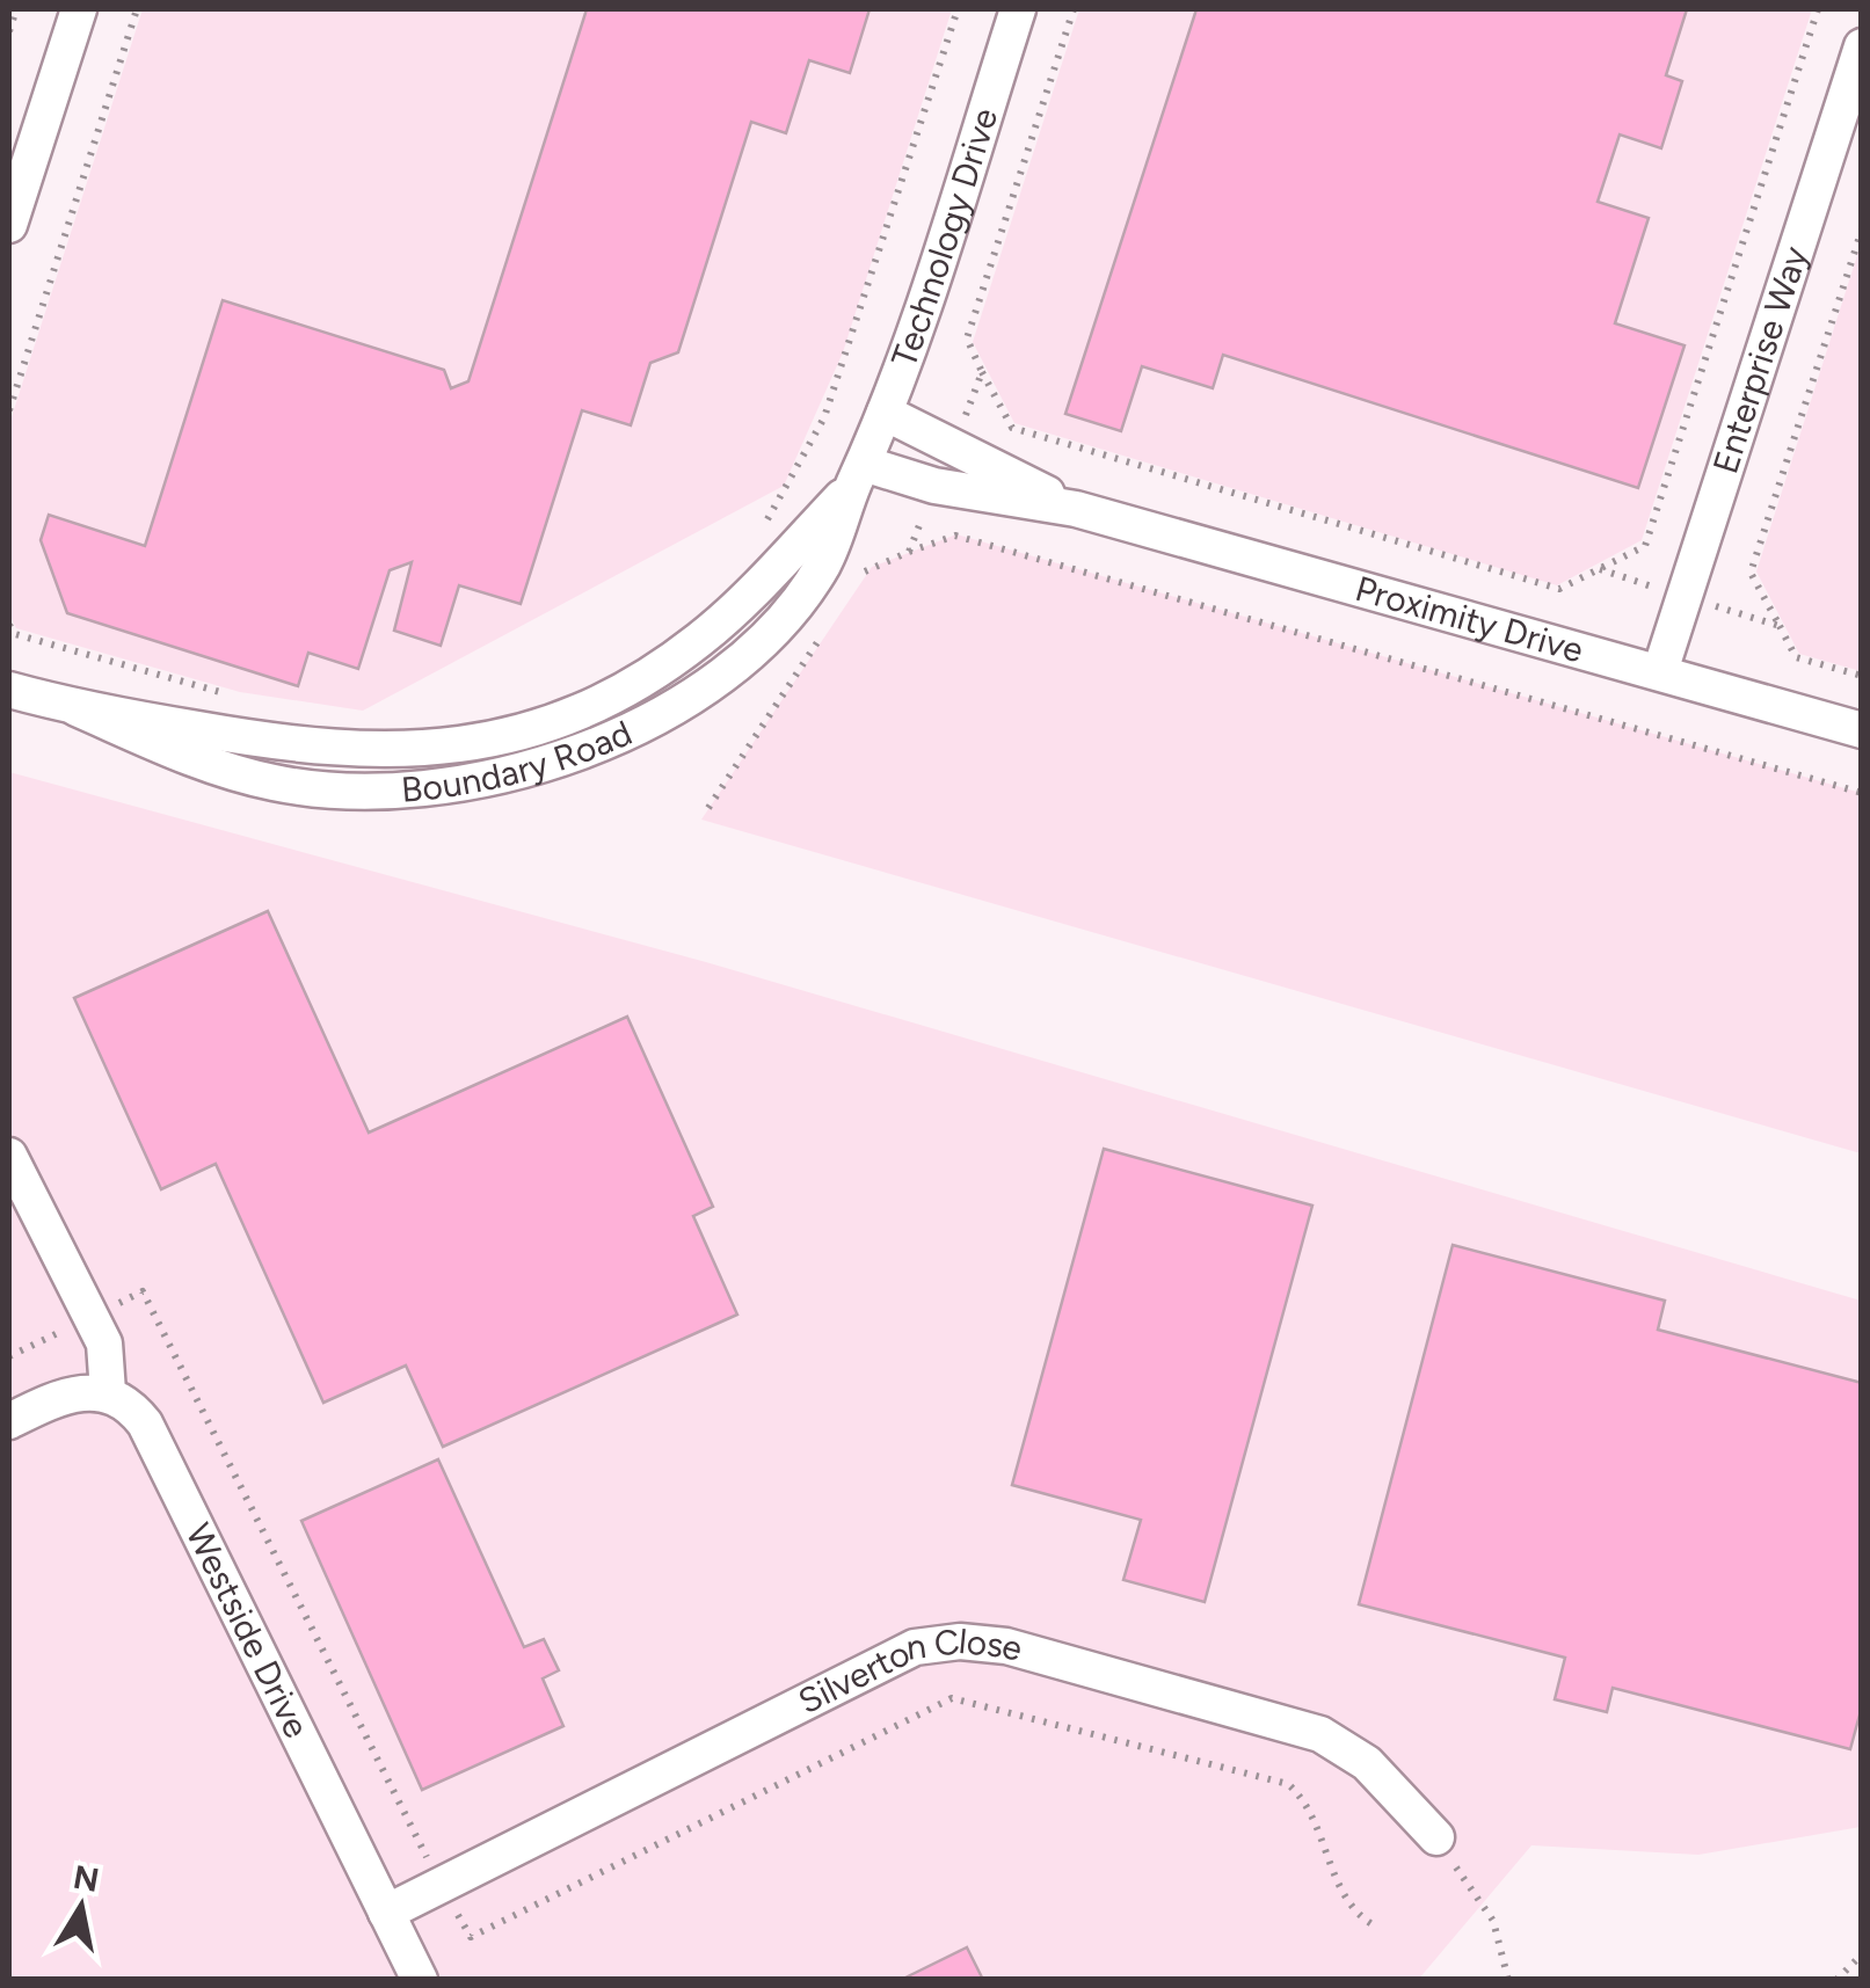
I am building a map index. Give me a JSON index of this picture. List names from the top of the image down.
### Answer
{
  "streets": {
    "street": [
      "Technology Drive",
      "Enterprise Way",
      "Proximity Drive",
      "Boundary Road",
      "Westside Drive",
      "Silverton Close"
    ]
  },
  "crossings": [
    ["Technology Drive", "Proximity Drive"],
    ["Technology Drive", "Boundary Road"],
    ["Enterprise Way", "Proximity Drive"],
    ["Proximity Drive", "Boundary Road"],
    ["Westside Drive", "Silverton Close"]
  ],
  "north": "top"
}
